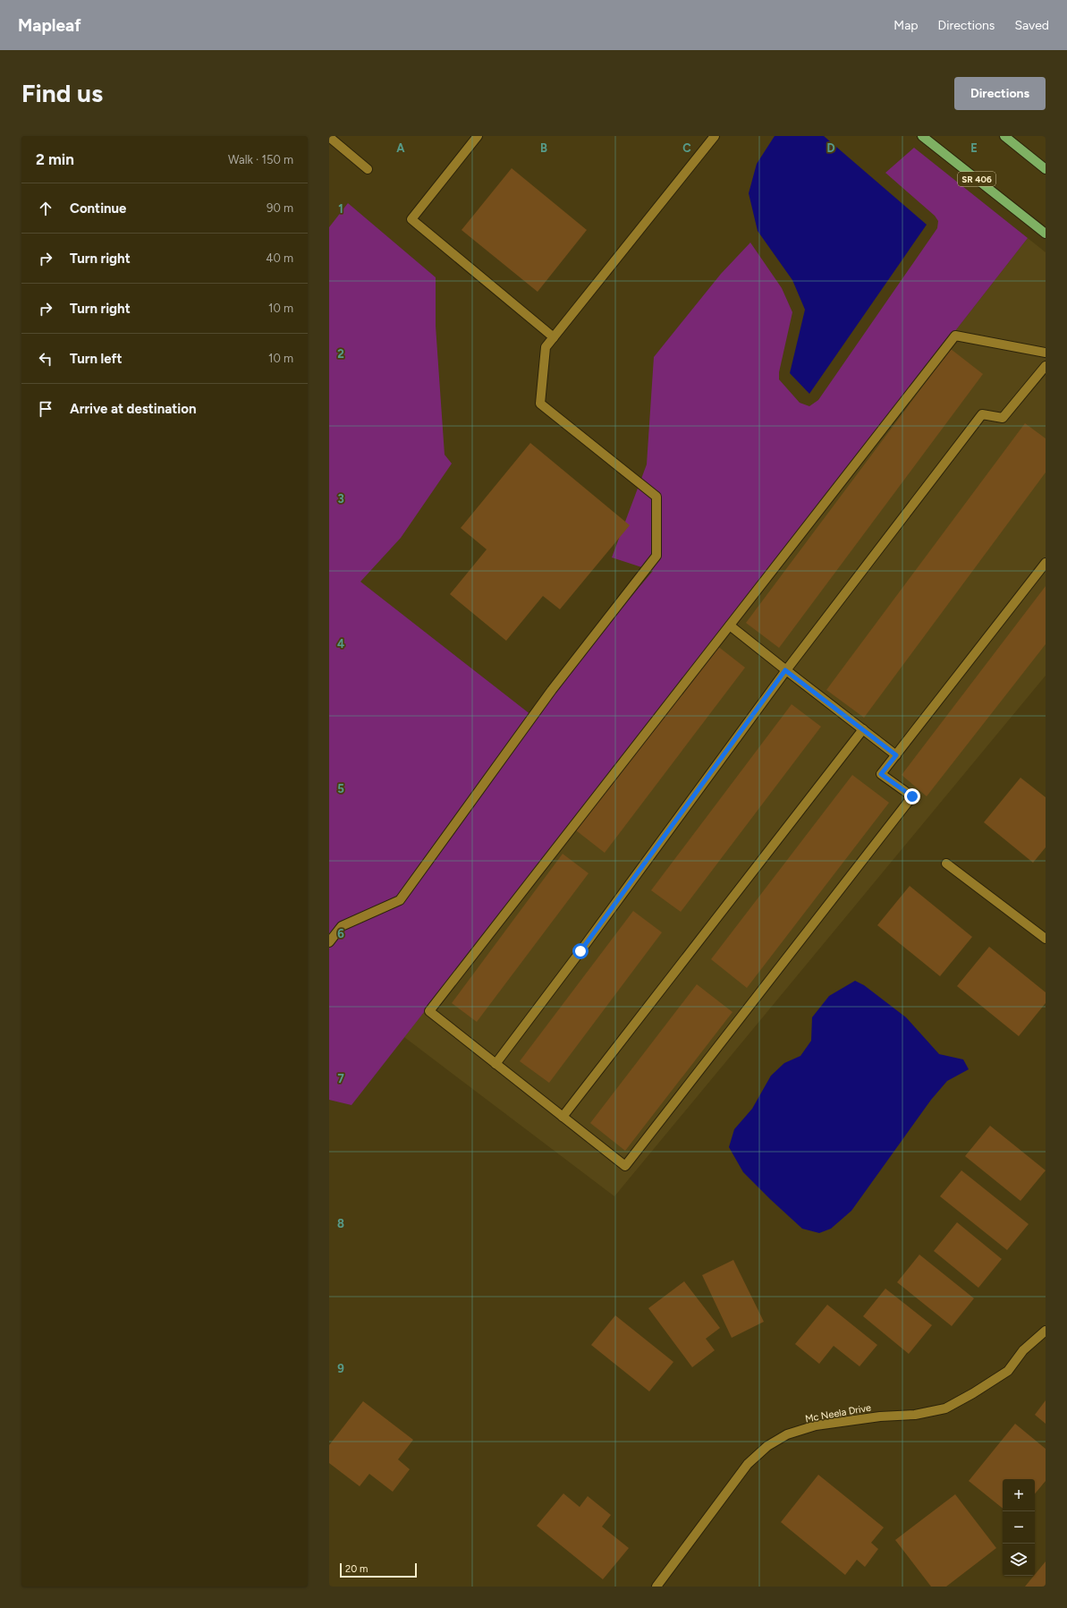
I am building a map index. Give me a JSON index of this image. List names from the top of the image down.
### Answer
{
  "streets": {
    "main road": ["SR 406"],
    "street": ["Mc Neela Drive"]
  },
  "scale_bar": "20 m",
  "page": {
    "header": "Mapleaf",
    "nav": ["Map", "Directions", "Saved"],
    "buttons": "Directions",
    "title": "Find us",
    "heading": ["2 min", "Walk · 150 m"],
    "list": [
      ["Continue", "90 m"],
      ["Turn right", "40 m"],
      ["Turn right", "10 m"],
      ["Turn left", "10 m"],
      "Arrive at destination"
    ],
    "map_buttons": ["+", "−"],
    "scale": "20 m"
  },
  "grid": {
    "columns": [
      "A",
      "B",
      "C",
      "D",
      "E"
    ],
    "rows": [
      "1",
      "2",
      "3",
      "4",
      "5",
      "6",
      "7",
      "8",
      "9"
    ]
  }
}
